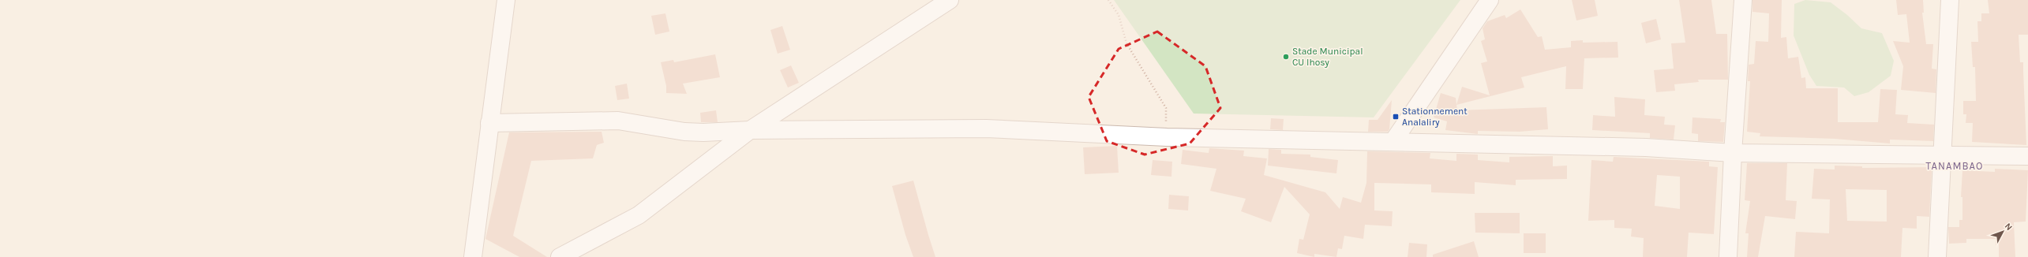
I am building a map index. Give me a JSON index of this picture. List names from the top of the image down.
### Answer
{
  "districts": ["TANAMBAO"],
  "places": {
    "other": ["Stade Municipal CU Ihosy"],
    "transit": ["Stationnement Analaliry"]
  },
  "north": "top right"
}
